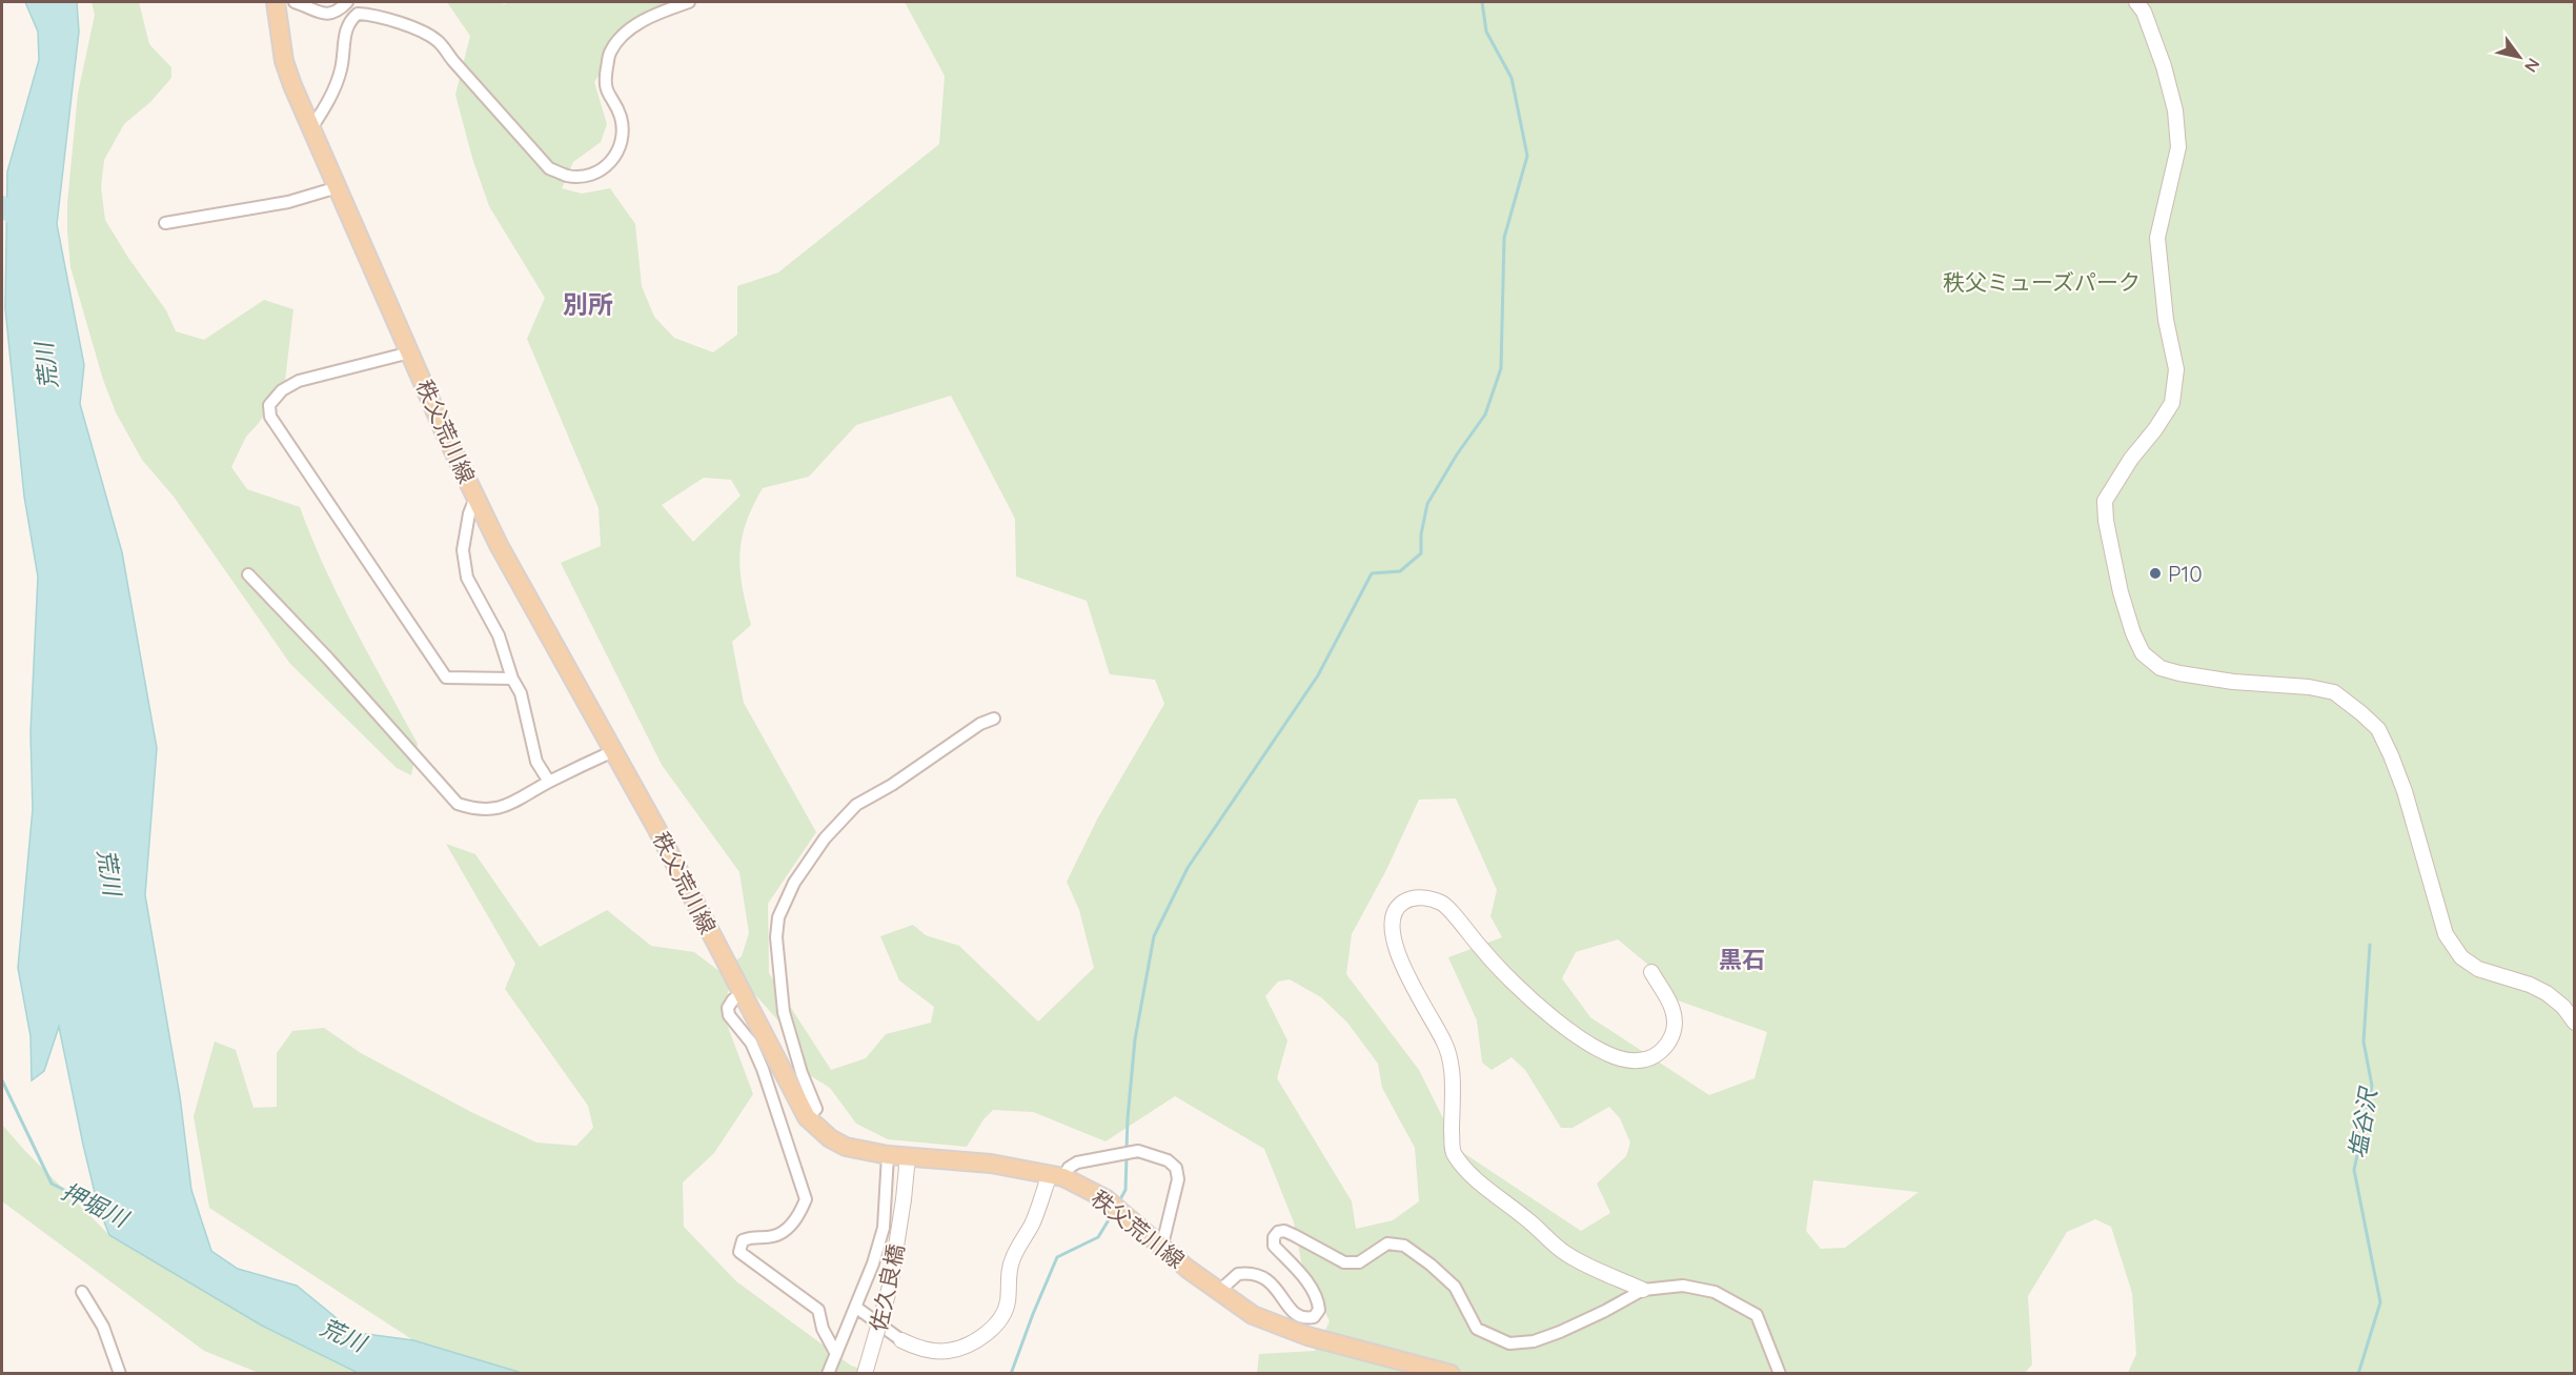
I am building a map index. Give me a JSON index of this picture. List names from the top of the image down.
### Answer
{
  "streets": {
    "main road": ["秩父荒川線"],
    "street": ["佐久良橋"]
  },
  "crossings": [
    ["秩父荒川線", "佐久良橋"]
  ],
  "districts": ["別所", "黒石"],
  "water": ["荒川", "塩谷沢", "押堀川"],
  "parks": ["秩父ミューズパーク"],
  "places": ["P10"],
  "north": "bottom right"
}
